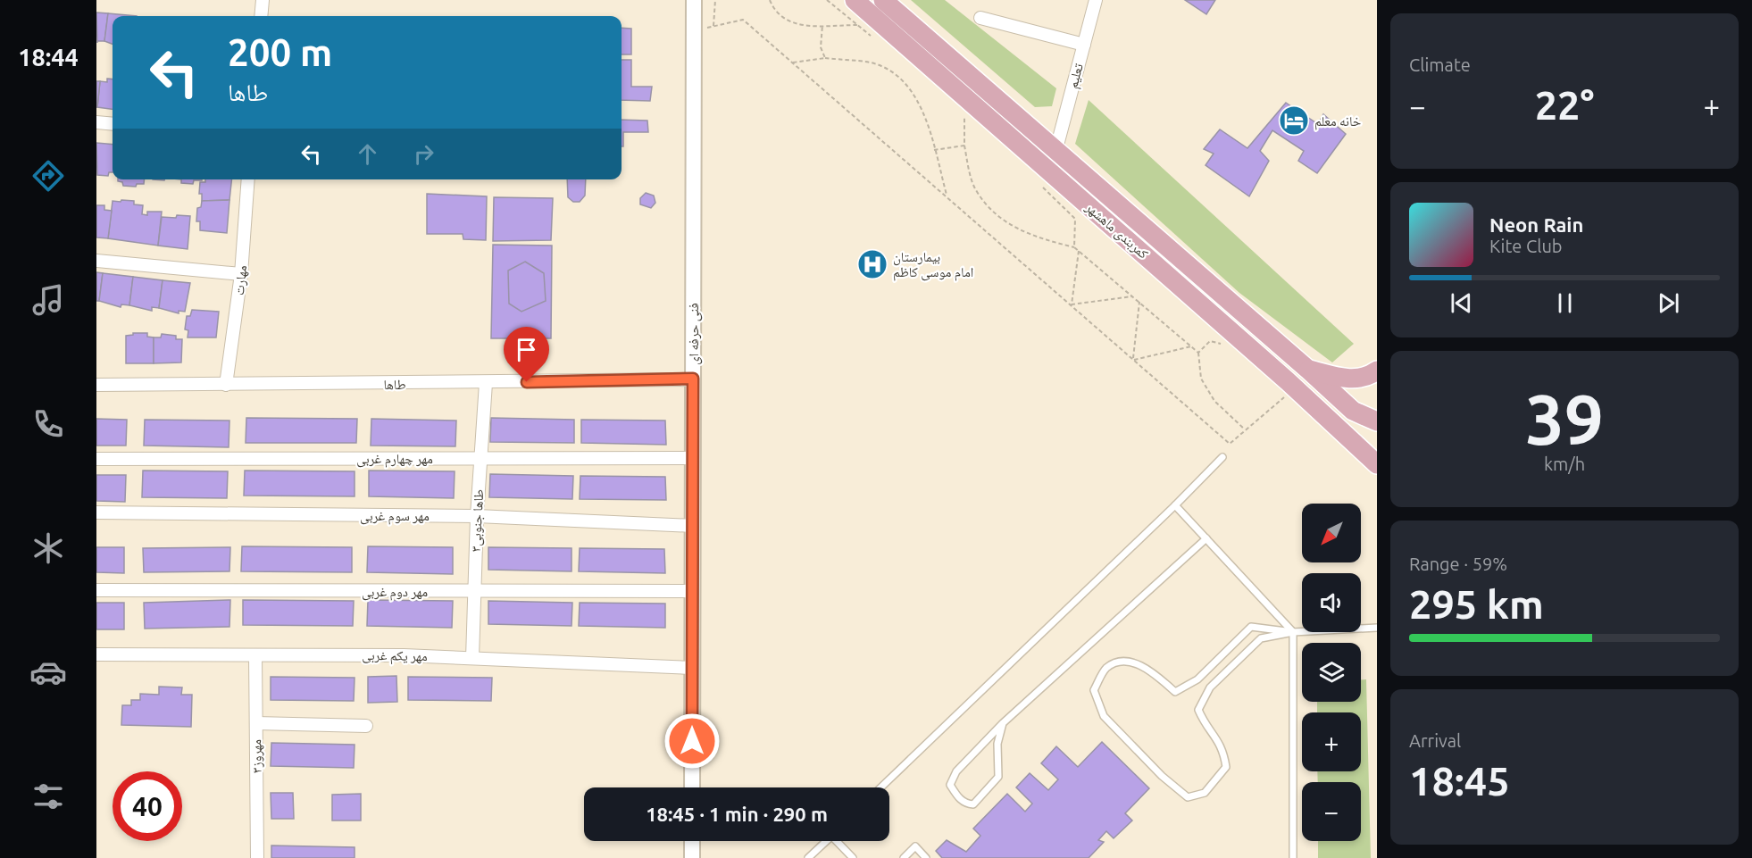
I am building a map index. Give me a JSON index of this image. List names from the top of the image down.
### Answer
{
  "streets": {
    "main road": ["کمربندی ماهشهر"],
    "street": [
      "تعلیم",
      "مهارت",
      "فنی حرفه ای",
      "طاها",
      "مهر چهارم غربی",
      "مهر سوم غربی",
      "طاها جنوبی۳",
      "مهر دوم غربی",
      "مهر یکم غربی",
      "مهروز۳"
    ]
  },
  "crossings": [
    ["تعلیم", "کمربندی ماهشهر"],
    ["مهارت", "طاها"],
    ["فنی حرفه ای", "طاها"],
    ["فنی حرفه ای", "مهر چهارم غربی"],
    ["فنی حرفه ای", "مهر سوم غربی"],
    ["فنی حرفه ای", "مهر دوم غربی"],
    ["فنی حرفه ای", "مهر یکم غربی"],
    ["طاها", "طاها جنوبی۳"],
    ["مهر چهارم غربی", "طاها جنوبی۳"],
    ["مهر سوم غربی", "طاها جنوبی۳"],
    ["طاها جنوبی۳", "مهر دوم غربی"],
    ["طاها جنوبی۳", "مهر یکم غربی"],
    ["مهر یکم غربی", "مهروز۳"]
  ],
  "places": {
    "hotel": ["خانه معلم"],
    "hospital": ["بیمارستان امام موسی کاظم"]
  },
  "north": "bottom left",
  "page": {
    "tabs": "18:44",
    "tile": [
      "Climate",
      ["39", "km/h"],
      ["Range · 59%", "295 km"],
      ["Arrival", "18:45"]
    ],
    "turn": ["200 m", "طاها"],
    "heat": ["−", "22°", "+"],
    "song": ["Neon Rain", "Kite Club"],
    "map_buttons": ["+", "−"],
    "limit": "40",
    "trip": "18:45 · 1 min · 290 m"
  }
}
